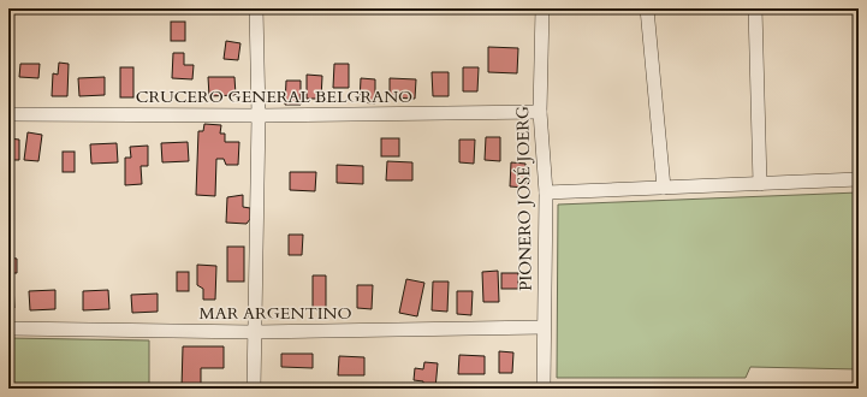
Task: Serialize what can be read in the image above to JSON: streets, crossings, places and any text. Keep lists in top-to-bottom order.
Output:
{
  "streets": {
    "street": ["CRUCERO GENERAL BELGRANO", "PIONERO JOSÉ JOERG", "MAR ARGENTINO"]
  },
  "crossings": [
    ["CRUCERO GENERAL BELGRANO", "PIONERO JOSÉ JOERG"],
    ["PIONERO JOSÉ JOERG", "MAR ARGENTINO"]
  ]
}
